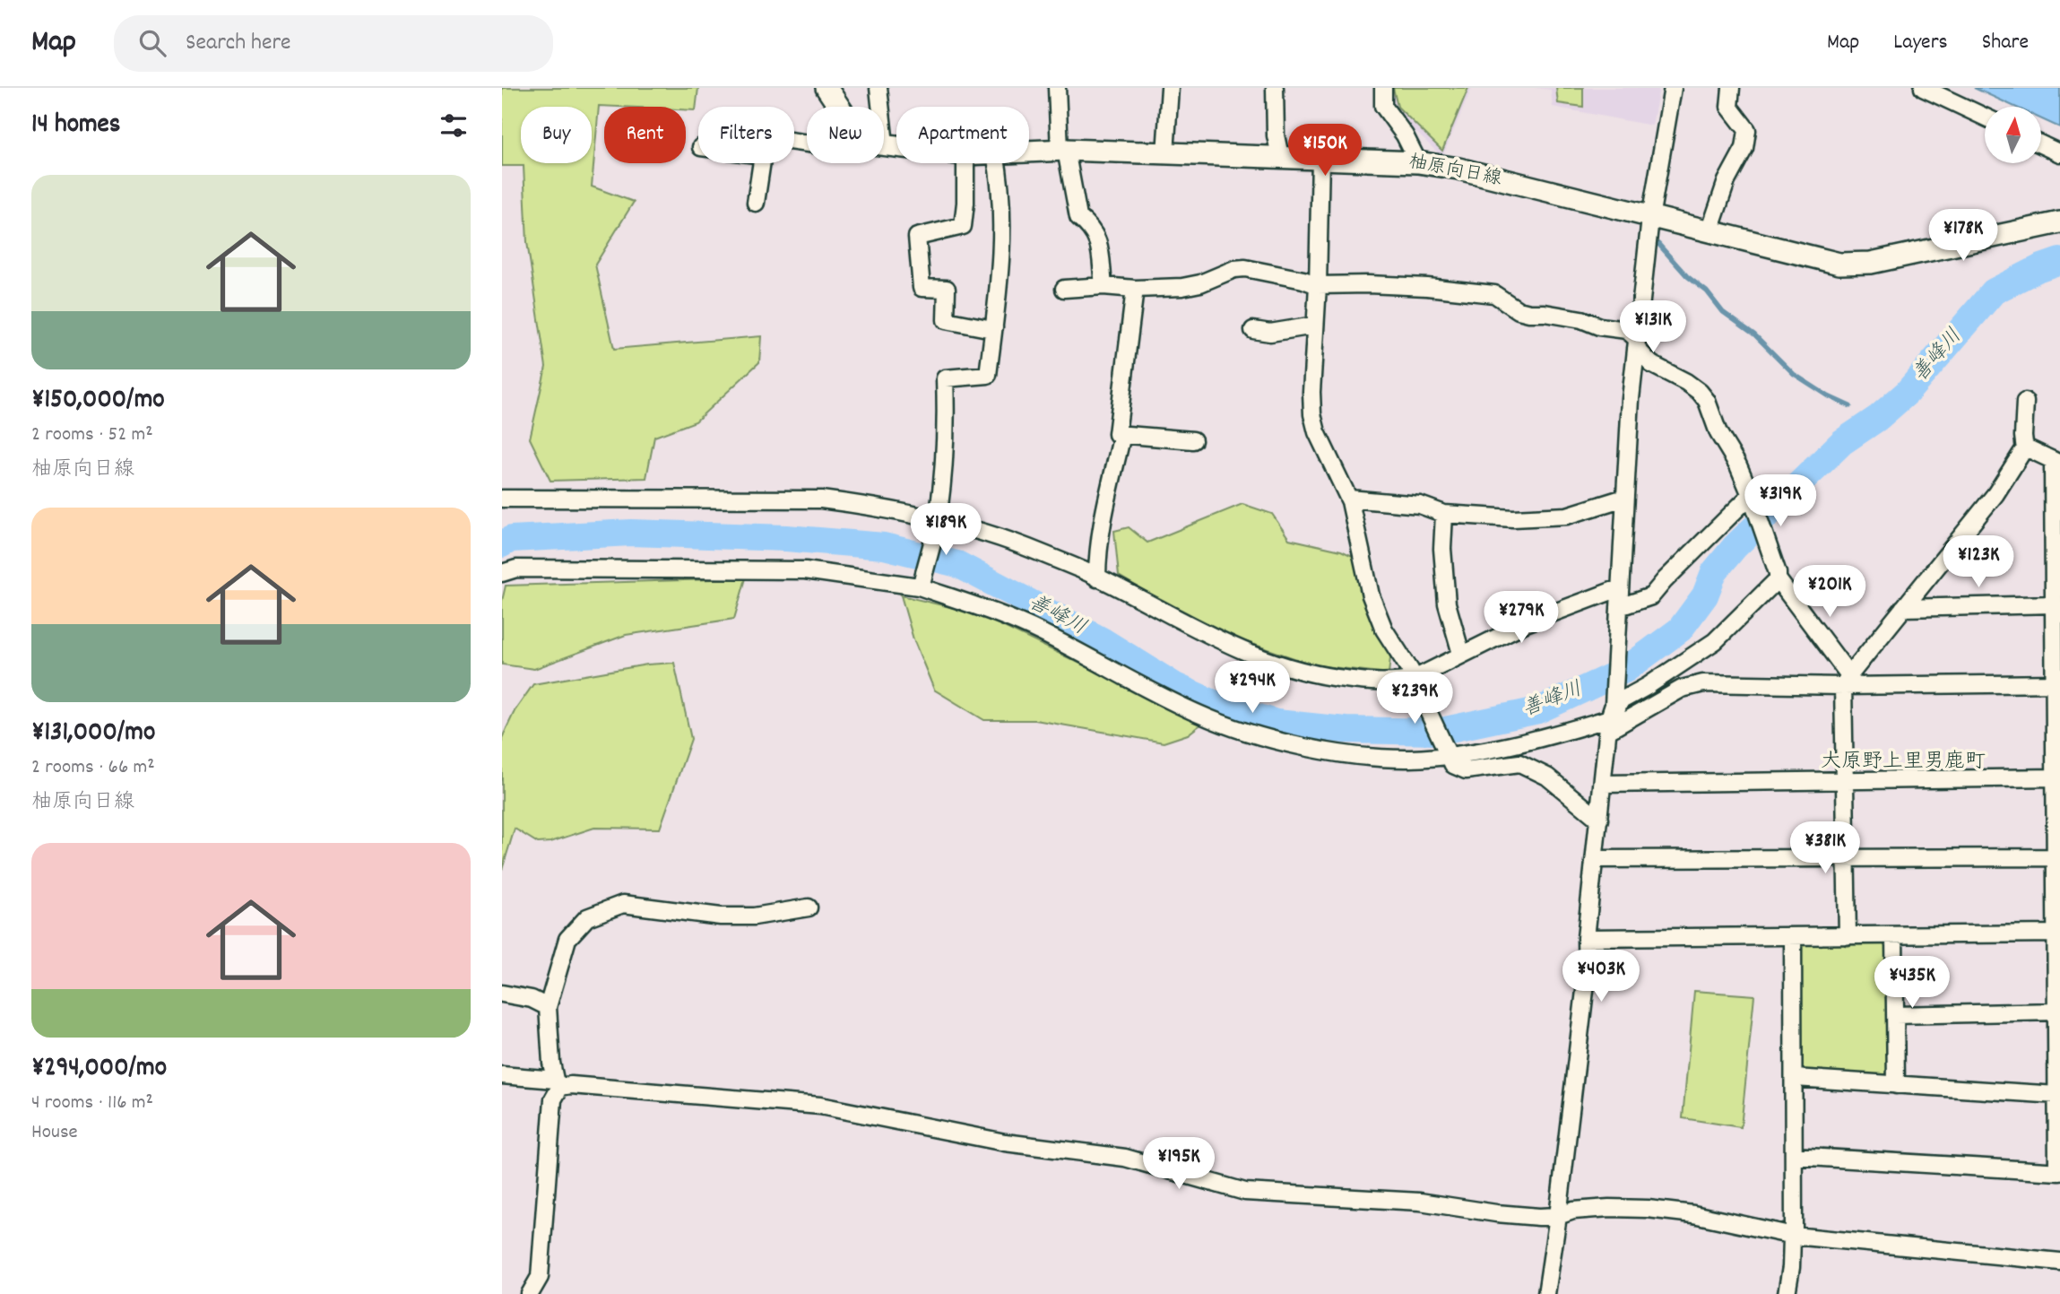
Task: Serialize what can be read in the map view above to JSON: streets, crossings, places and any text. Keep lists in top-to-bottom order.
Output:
{
  "streets": {
    "main road": ["柚原向日線"]
  },
  "districts": ["大原野上里男鹿町"],
  "water": ["善峰川"],
  "north": "top",
  "page": {
    "header": "Map",
    "search": "Search here",
    "nav": ["Map", "Layers", "Share"],
    "heading": "14 homes",
    "chip": [
      "Buy",
      "Rent",
      "Filters",
      "New",
      "Apartment"
    ],
    "price": [
      "¥150K",
      "¥178K",
      "¥131K",
      "¥319K",
      "¥189K",
      "¥123K",
      "¥201K",
      "¥279K",
      "¥294K",
      "¥239K",
      "¥381K",
      "¥403K",
      "¥435K",
      "¥195K"
    ],
    "list": [
      {
        "name": "¥150,000/mo",
        "note": "2 rooms · 52 m² · 柚原向日線"
      },
      {
        "name": "¥131,000/mo",
        "note": "2 rooms · 66 m² · 柚原向日線"
      },
      {
        "name": "¥294,000/mo",
        "note": "4 rooms · 116 m² · House"
      }
    ]
  }
}
